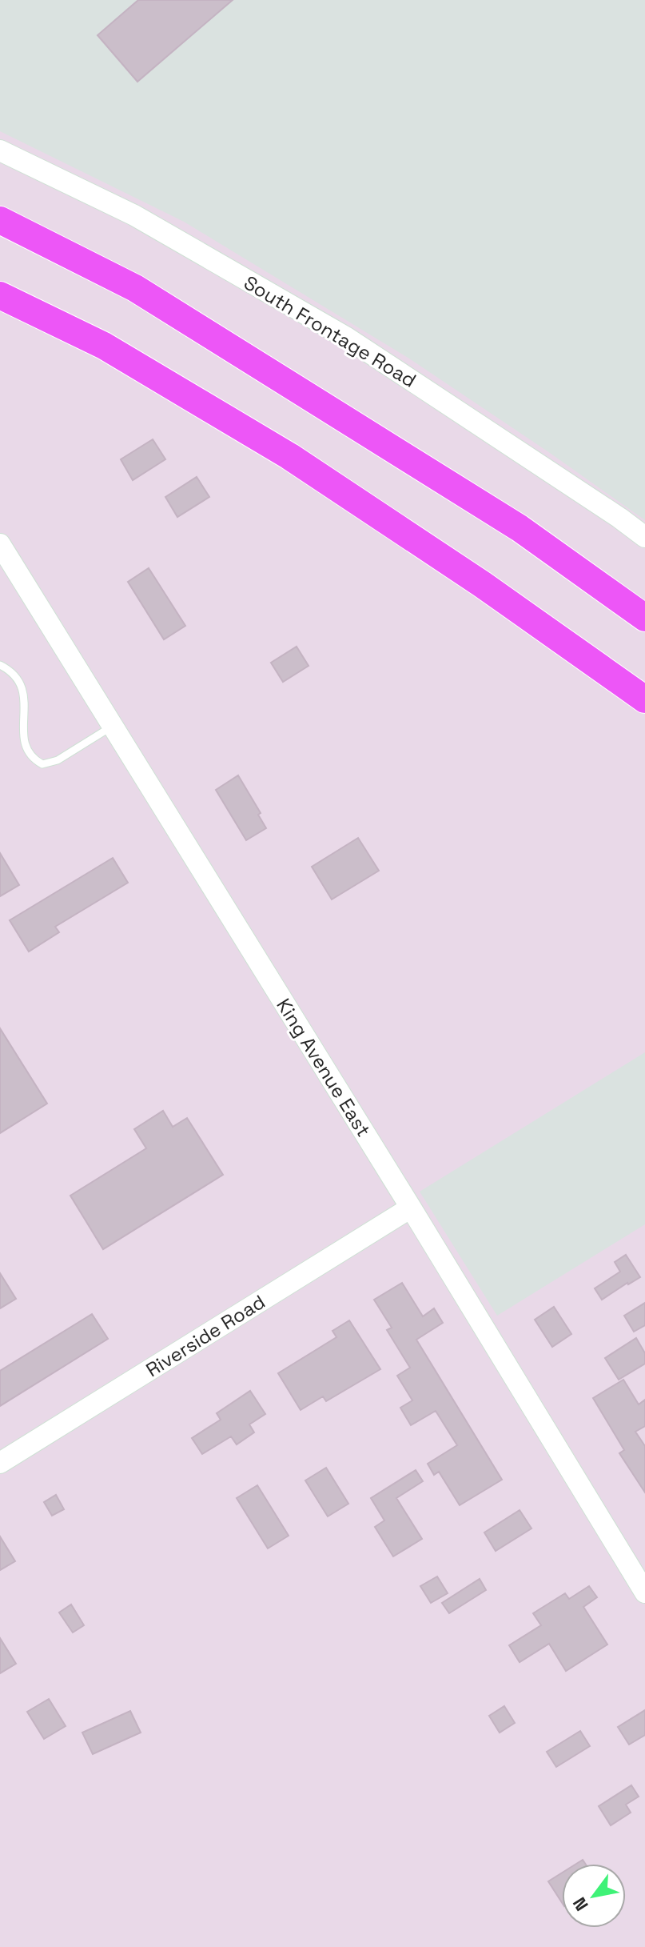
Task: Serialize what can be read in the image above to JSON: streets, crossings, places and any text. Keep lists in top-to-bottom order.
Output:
{
  "streets": {
    "main road": ["South Frontage Road", "King Avenue East", "Riverside Road"]
  },
  "crossings": [
    ["King Avenue East", "Riverside Road"]
  ],
  "north": "bottom left"
}
